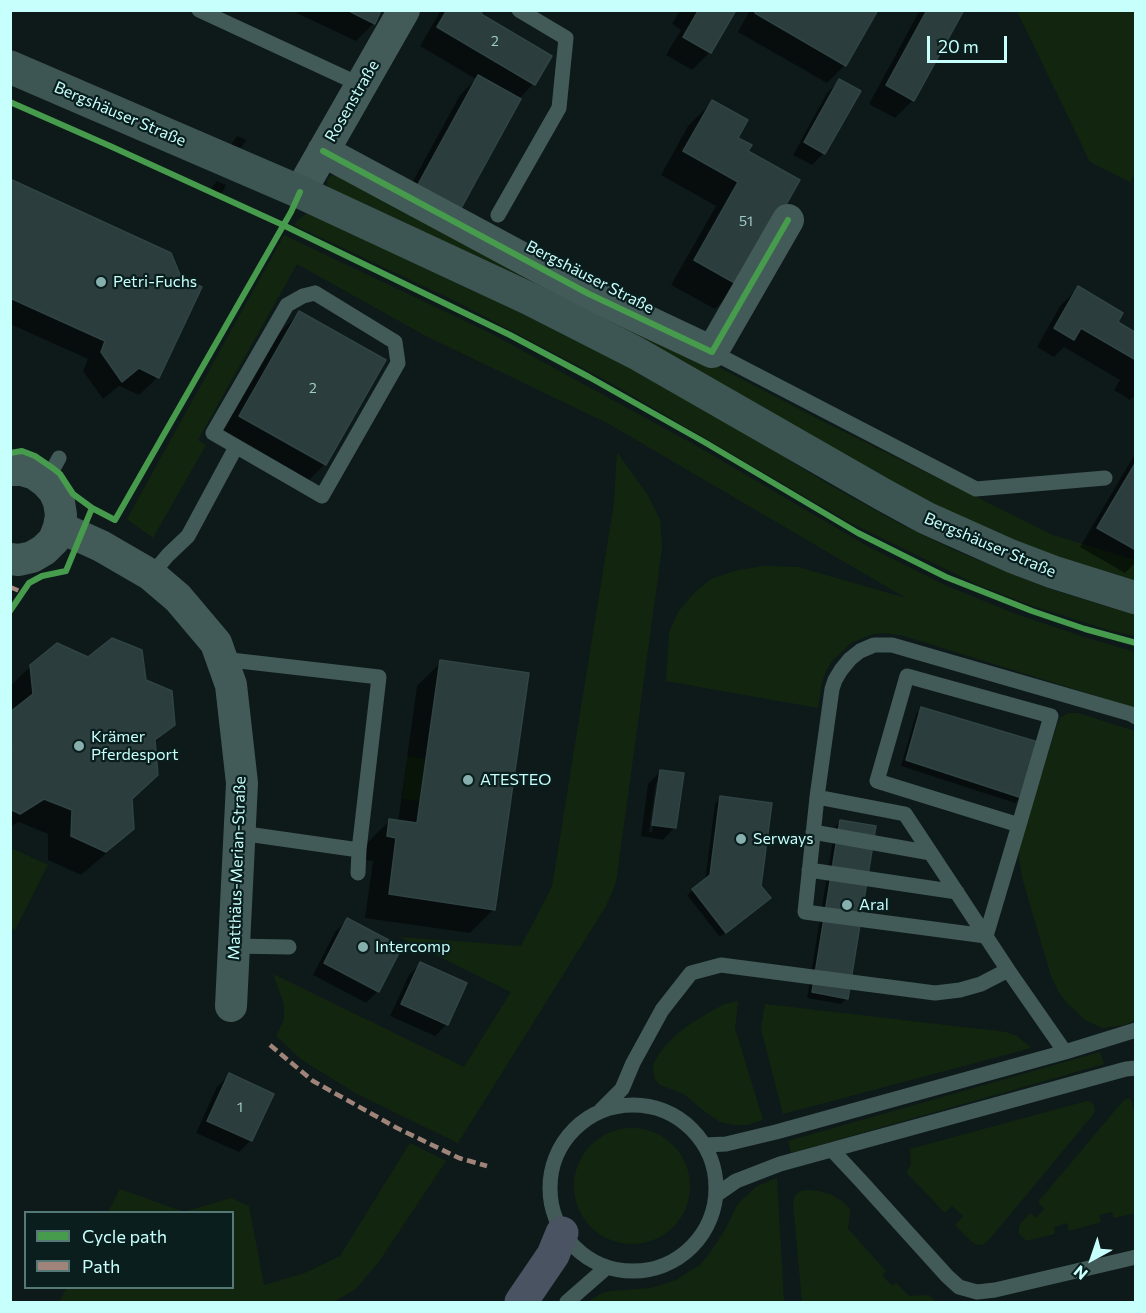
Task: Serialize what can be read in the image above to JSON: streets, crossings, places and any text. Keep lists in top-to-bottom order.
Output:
{
  "streets": {
    "main road": ["Bergshäuser Straße"],
    "street": ["Rosenstraße", "Matthäus-Merian-Straße"]
  },
  "crossings": [
    ["Rosenstraße", "Bergshäuser Straße"]
  ],
  "places": [
    "Petri-Fuchs",
    "Krämer Pferdesport",
    "ATESTEO",
    "Serways",
    "Aral",
    "Intercomp"
  ],
  "house_numbers": [
    "2",
    "51",
    "2",
    "1"
  ],
  "legend": ["Cycle path", "Path"],
  "scale_bar": "20 m",
  "north": "bottom left"
}
